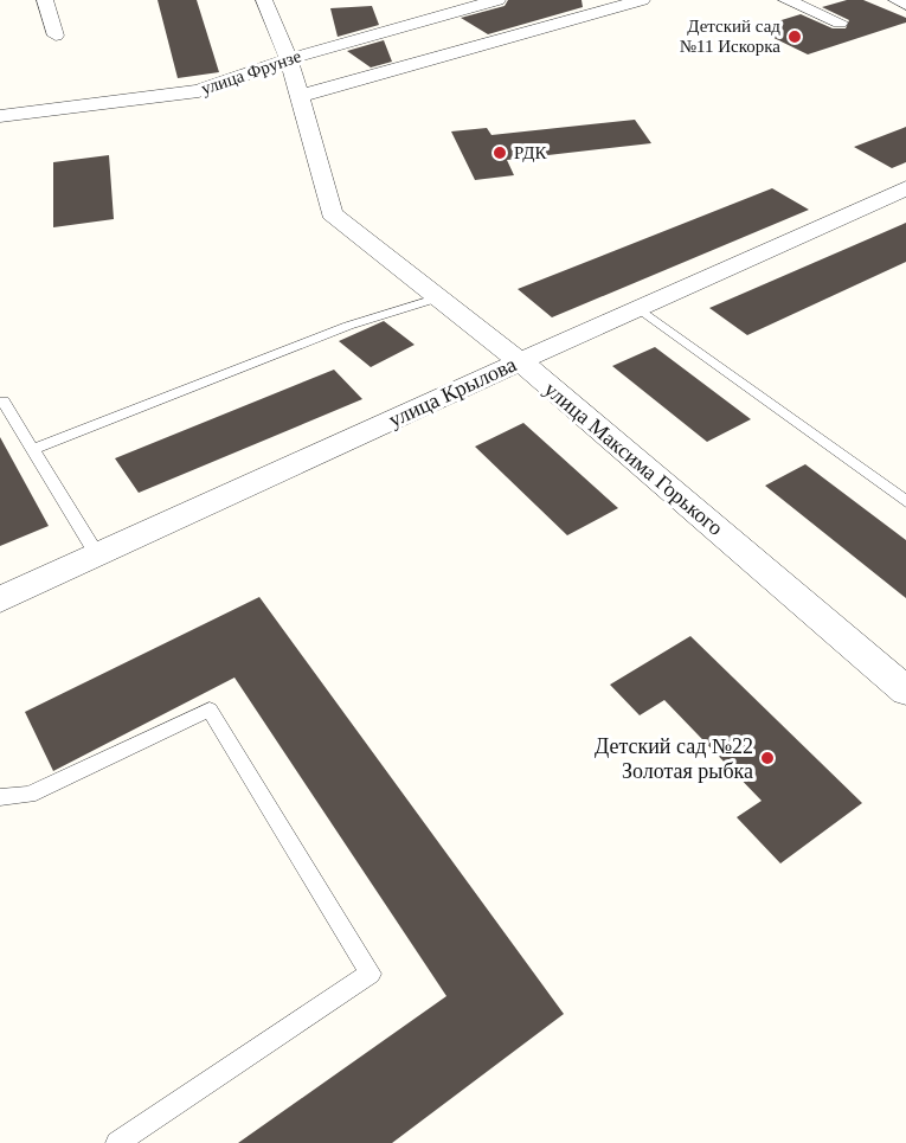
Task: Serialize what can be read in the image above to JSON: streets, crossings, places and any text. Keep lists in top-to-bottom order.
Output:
{
  "streets": {
    "street": ["улица Фрунзе", "улица Крылова", "улица Максима Горького"]
  },
  "crossings": [
    ["улица Фрунзе", "улица Максима Горького"],
    ["улица Крылова", "улица Максима Горького"]
  ],
  "places": ["Детский сад №11 Искорка", "РДК", "Детский сад №22 Золотая рыбка"]
}
